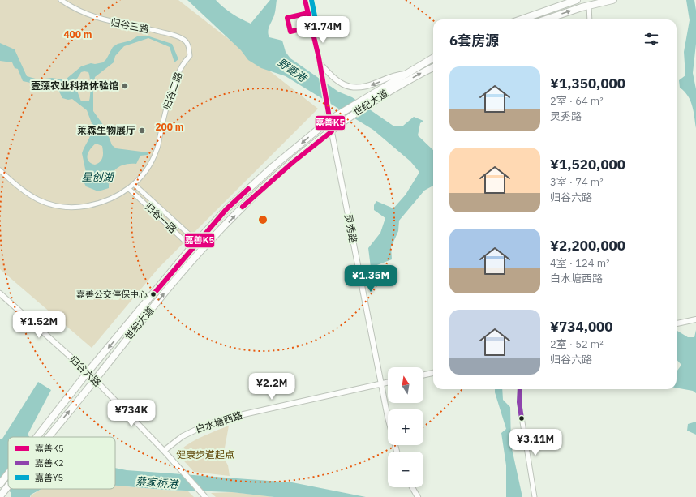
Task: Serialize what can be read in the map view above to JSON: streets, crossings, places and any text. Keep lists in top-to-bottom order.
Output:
{
  "streets": {
    "main road": ["世纪大道"],
    "street": [
      "归谷三路",
      "归谷二路",
      "归谷一路",
      "灵秀路",
      "归谷六路",
      "白水塘西路"
    ]
  },
  "crossings": [
    ["归谷三路", "归谷二路"],
    ["归谷二路", "归谷一路"],
    ["世纪大道", "归谷一路"],
    ["世纪大道", "灵秀路"],
    ["世纪大道", "归谷六路"],
    ["灵秀路", "白水塘西路"],
    ["归谷六路", "白水塘西路"]
  ],
  "water": ["野菱港", "星创湖", "蔡家桥港"],
  "parks": ["健康步道起点"],
  "places": ["壹藻农业科技体验馆", "莱森生物展厅", "嘉善公交停保中心"],
  "lines": ["transit line 嘉善K5", "transit line 嘉善Y5", "transit line 嘉善K2"],
  "legend": ["嘉善K5", "嘉善K2", "嘉善Y5"],
  "north": "top",
  "page": {
    "price": [
      "¥1.74M",
      "¥1.35M",
      "¥1.52M",
      "¥2.2M",
      "¥734K",
      "¥3.11M"
    ],
    "heading": "6套房源",
    "list": [
      {
        "name": "¥1,350,000",
        "note": "2室 · 64 m² · 灵秀路"
      },
      {
        "name": "¥1,520,000",
        "note": "3室 · 74 m² · 归谷六路"
      },
      {
        "name": "¥2,200,000",
        "note": "4室 · 124 m² · 白水塘西路"
      },
      {
        "name": "¥734,000",
        "note": "2室 · 52 m² · 归谷六路"
      }
    ],
    "map_buttons": ["+", "−"]
  },
  "rings": ["400 m", "200 m"]
}
